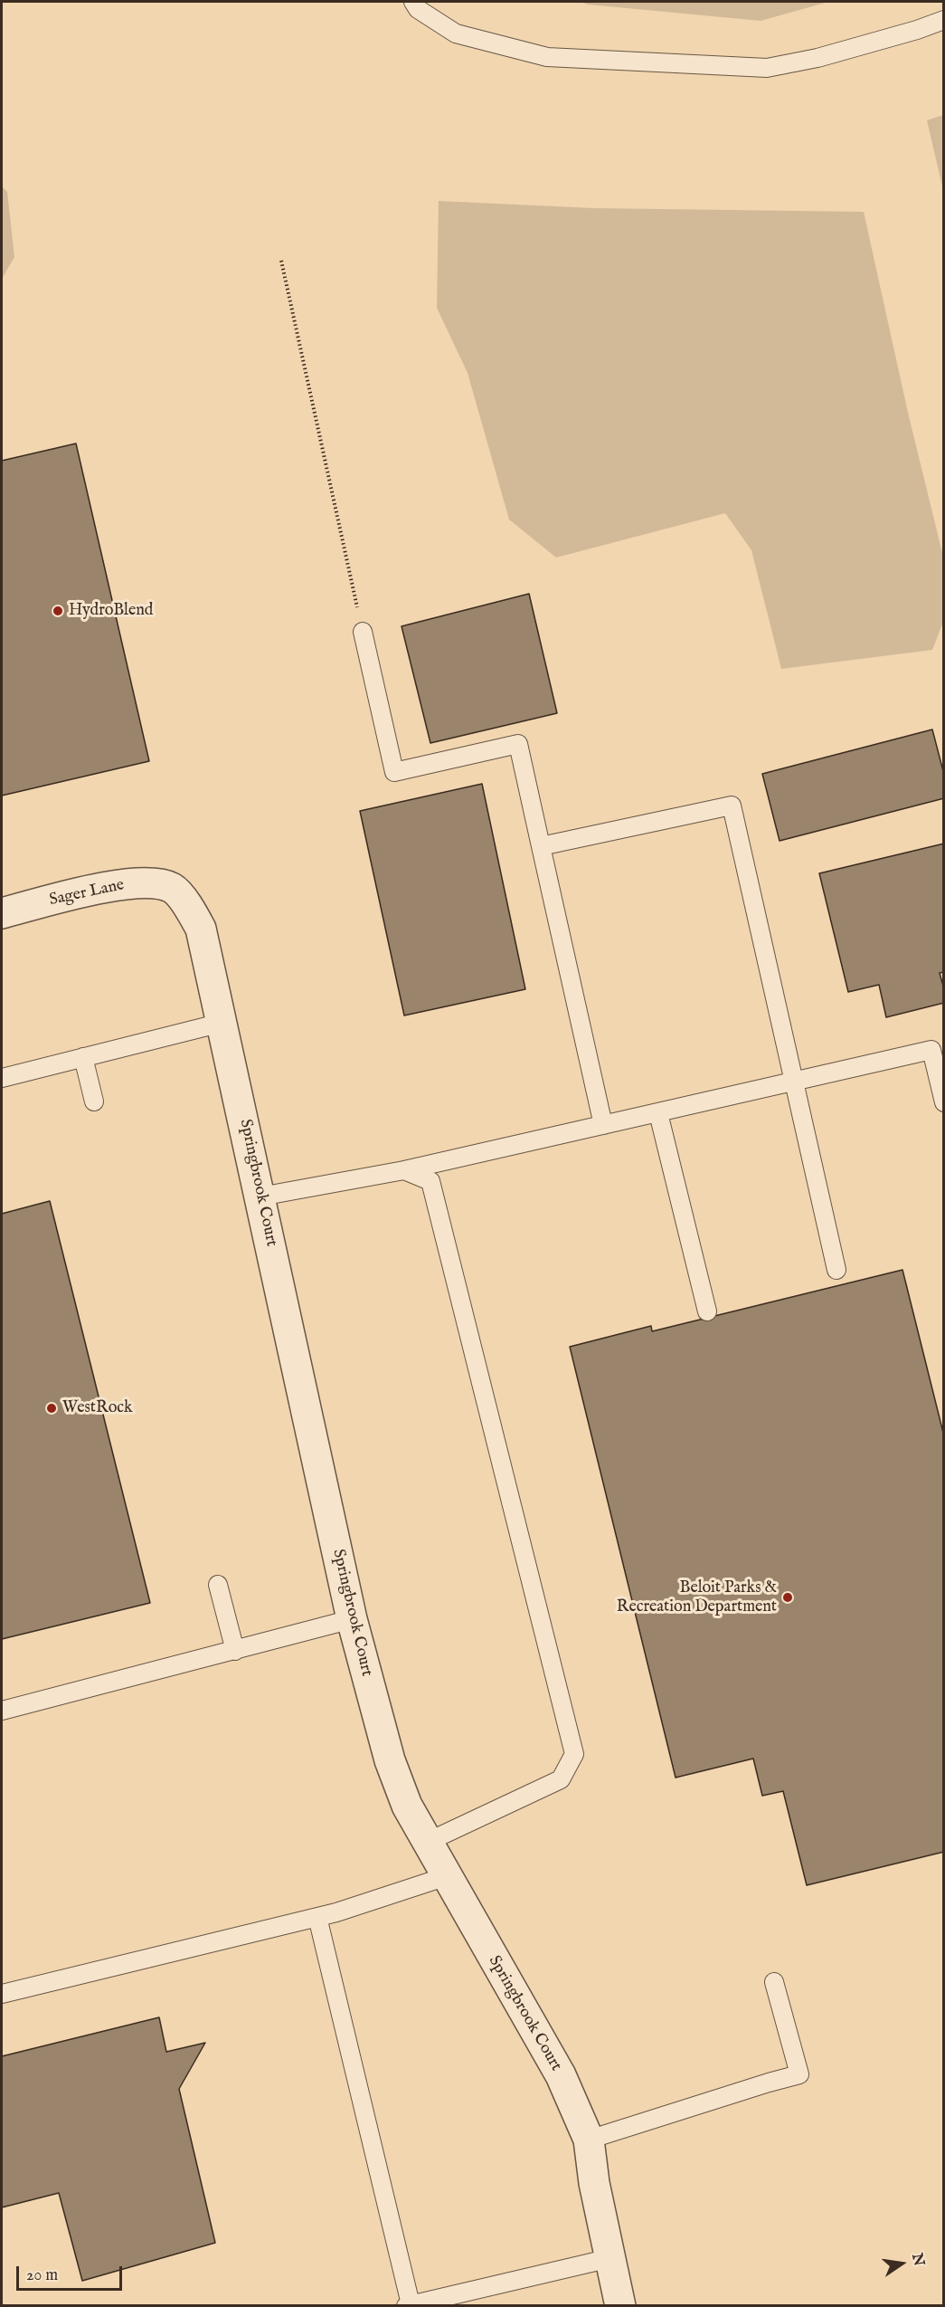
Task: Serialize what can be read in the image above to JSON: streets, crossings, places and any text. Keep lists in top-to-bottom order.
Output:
{
  "streets": {
    "street": ["Sager Lane", "Springbrook Court"]
  },
  "crossings": [
    ["Sager Lane", "Springbrook Court"]
  ],
  "places": ["HydroBlend", "WestRock", "Beloit Parks & Recreation Department"],
  "scale_bar": "20 m",
  "north": "right"
}
